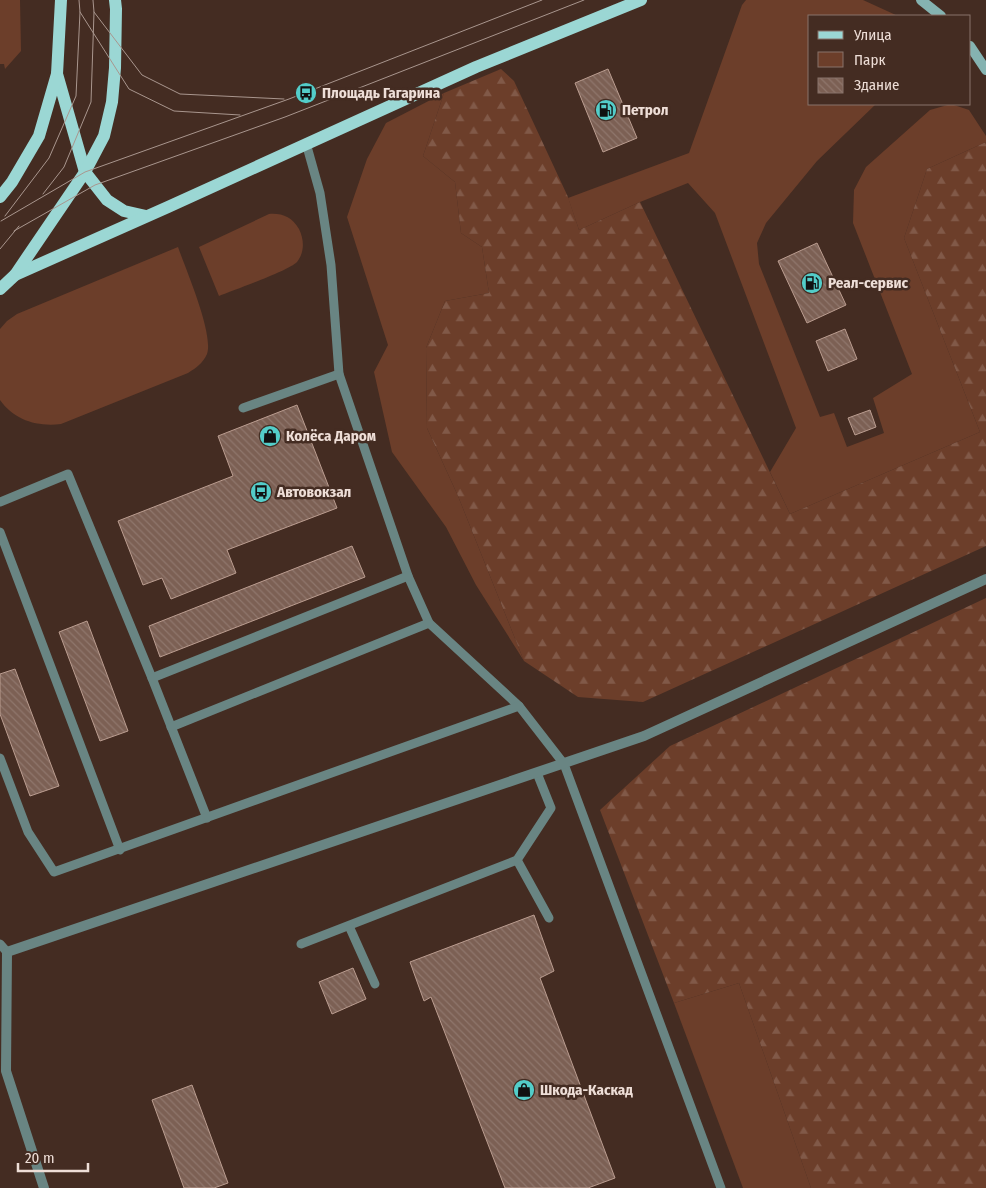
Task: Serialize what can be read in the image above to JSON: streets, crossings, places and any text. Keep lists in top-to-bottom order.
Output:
{
  "places": {
    "bus stop": ["Площадь Гагарина", "Автовокзал"],
    "fuel station": ["Петрол", "Реал-сервис"],
    "shop": ["Колёса Даром", "Шкода-Каскад"]
  },
  "legend": ["Улица", "Парк", "Здание"],
  "scale_bar": "20 m"
}
